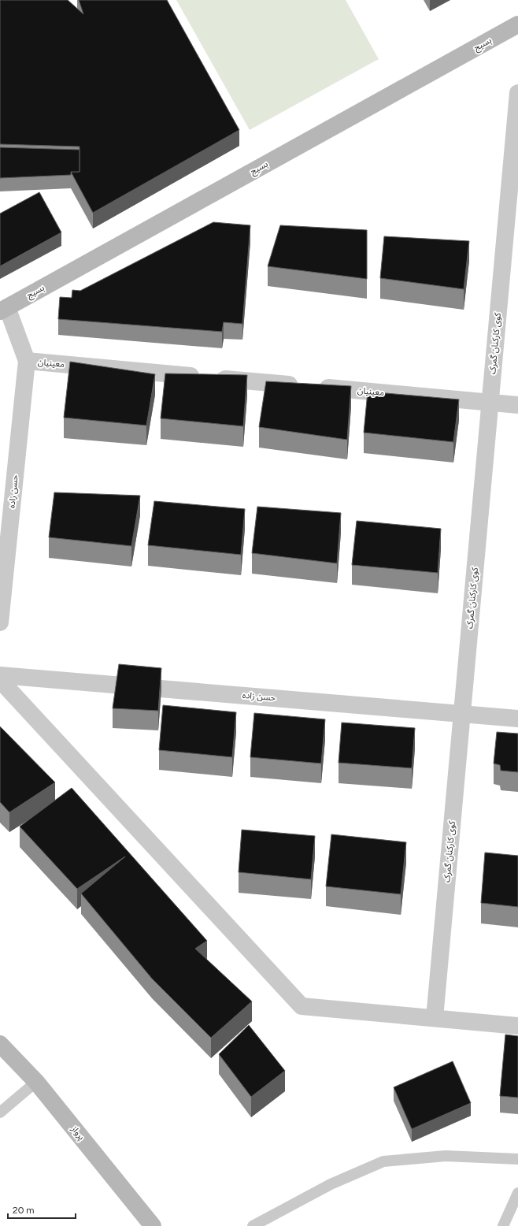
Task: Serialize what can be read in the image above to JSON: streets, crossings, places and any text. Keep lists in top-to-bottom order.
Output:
{
  "streets": {
    "main road": ["بسیج", "پرواز"],
    "street": ["کوی کارکنان گمرک", "معینیان", "حسن زاده"]
  },
  "crossings": [
    ["کوی کارکنان گمرک", "معینیان"],
    ["کوی کارکنان گمرک", "حسن زاده"],
    ["معینیان", "حسن زاده"]
  ],
  "scale_bar": "20 m"
}
